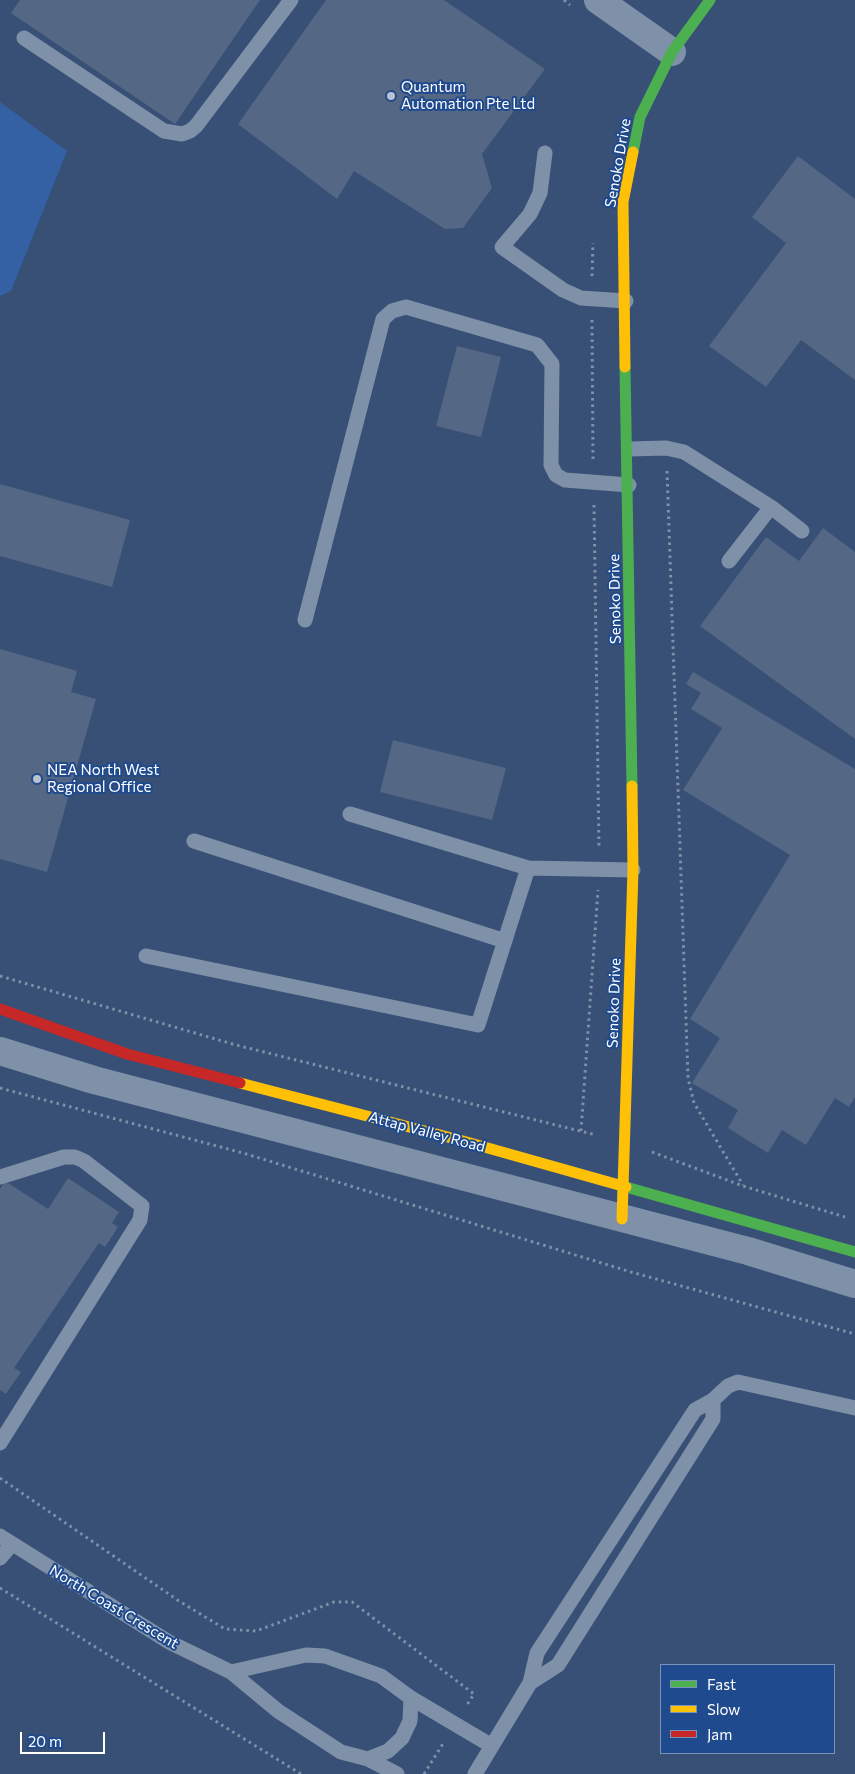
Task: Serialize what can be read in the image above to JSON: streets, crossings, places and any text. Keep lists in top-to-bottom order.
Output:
{
  "streets": {
    "street": ["Senoko Drive", "Attap Valley Road"],
    "lane": ["North Coast Crescent"]
  },
  "crossings": [
    ["Senoko Drive", "Attap Valley Road"]
  ],
  "places": ["Quantum Automation Pte Ltd", "NEA North West Regional Office"],
  "legend": ["Fast", "Slow", "Jam"],
  "scale_bar": "20 m"
}
